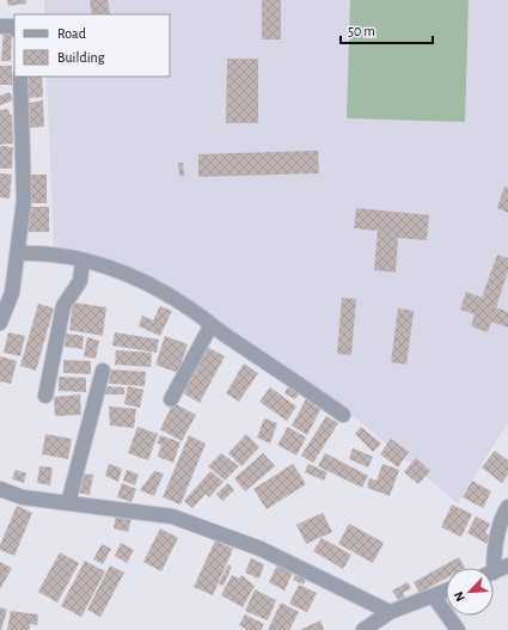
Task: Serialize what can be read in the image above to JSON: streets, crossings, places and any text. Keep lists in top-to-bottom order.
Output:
{
  "legend": ["Road", "Building"],
  "scale_bar": "50 m",
  "north": "bottom left"
}
